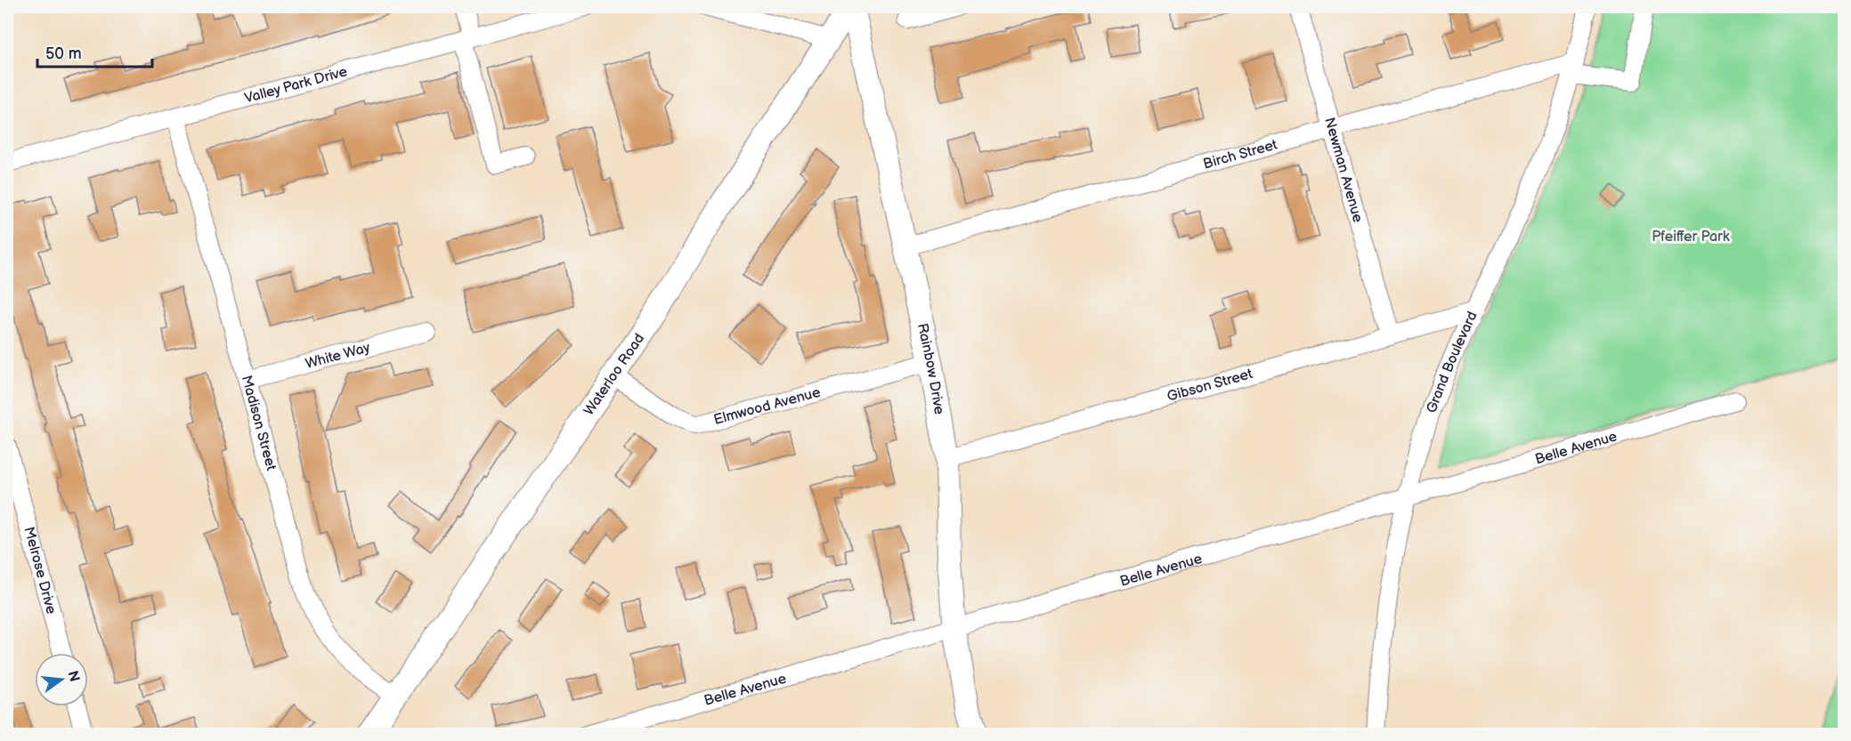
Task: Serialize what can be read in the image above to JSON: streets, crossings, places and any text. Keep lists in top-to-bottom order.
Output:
{
  "streets": {
    "main road": ["Rainbow Drive", "Waterloo Road"],
    "street": [
      "Valley Park Drive",
      "Birch Street",
      "Newman Avenue",
      "White Way",
      "Grand Boulevard",
      "Gibson Street",
      "Elmwood Avenue",
      "Madison Street",
      "Belle Avenue",
      "Melrose Drive"
    ]
  },
  "crossings": [
    ["Valley Park Drive", "Madison Street"],
    ["Birch Street", "Newman Avenue"],
    ["Birch Street", "Grand Boulevard"],
    ["Birch Street", "Rainbow Drive"],
    ["Newman Avenue", "Gibson Street"],
    ["White Way", "Madison Street"],
    ["Grand Boulevard", "Gibson Street"],
    ["Grand Boulevard", "Belle Avenue"],
    ["Rainbow Drive", "Waterloo Road"],
    ["Rainbow Drive", "Gibson Street"],
    ["Rainbow Drive", "Elmwood Avenue"],
    ["Rainbow Drive", "Belle Avenue"],
    ["Waterloo Road", "Elmwood Avenue"],
    ["Waterloo Road", "Madison Street"]
  ],
  "parks": ["Pfeiffer Park"],
  "scale_bar": "50 m",
  "north": "right"
}
